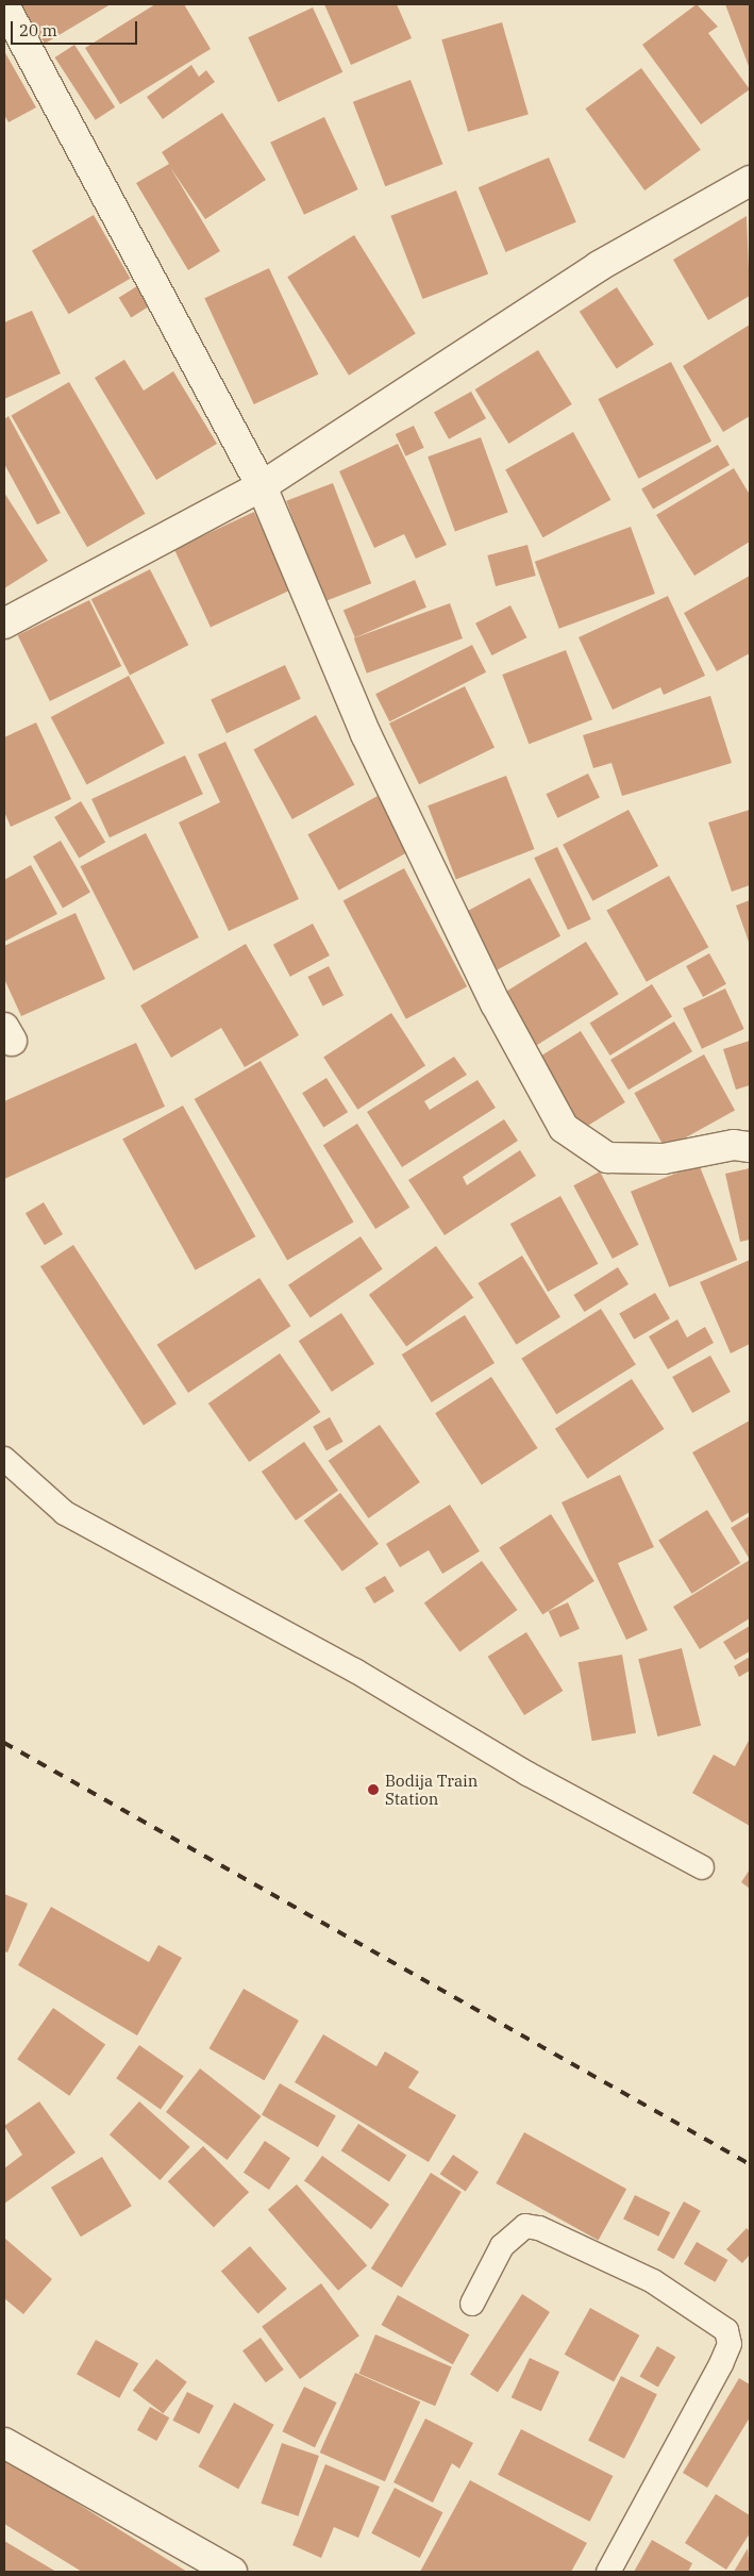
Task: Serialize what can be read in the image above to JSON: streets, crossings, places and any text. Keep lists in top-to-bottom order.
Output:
{
  "places": ["Bodija Train Station"],
  "scale_bar": "20 m"
}
